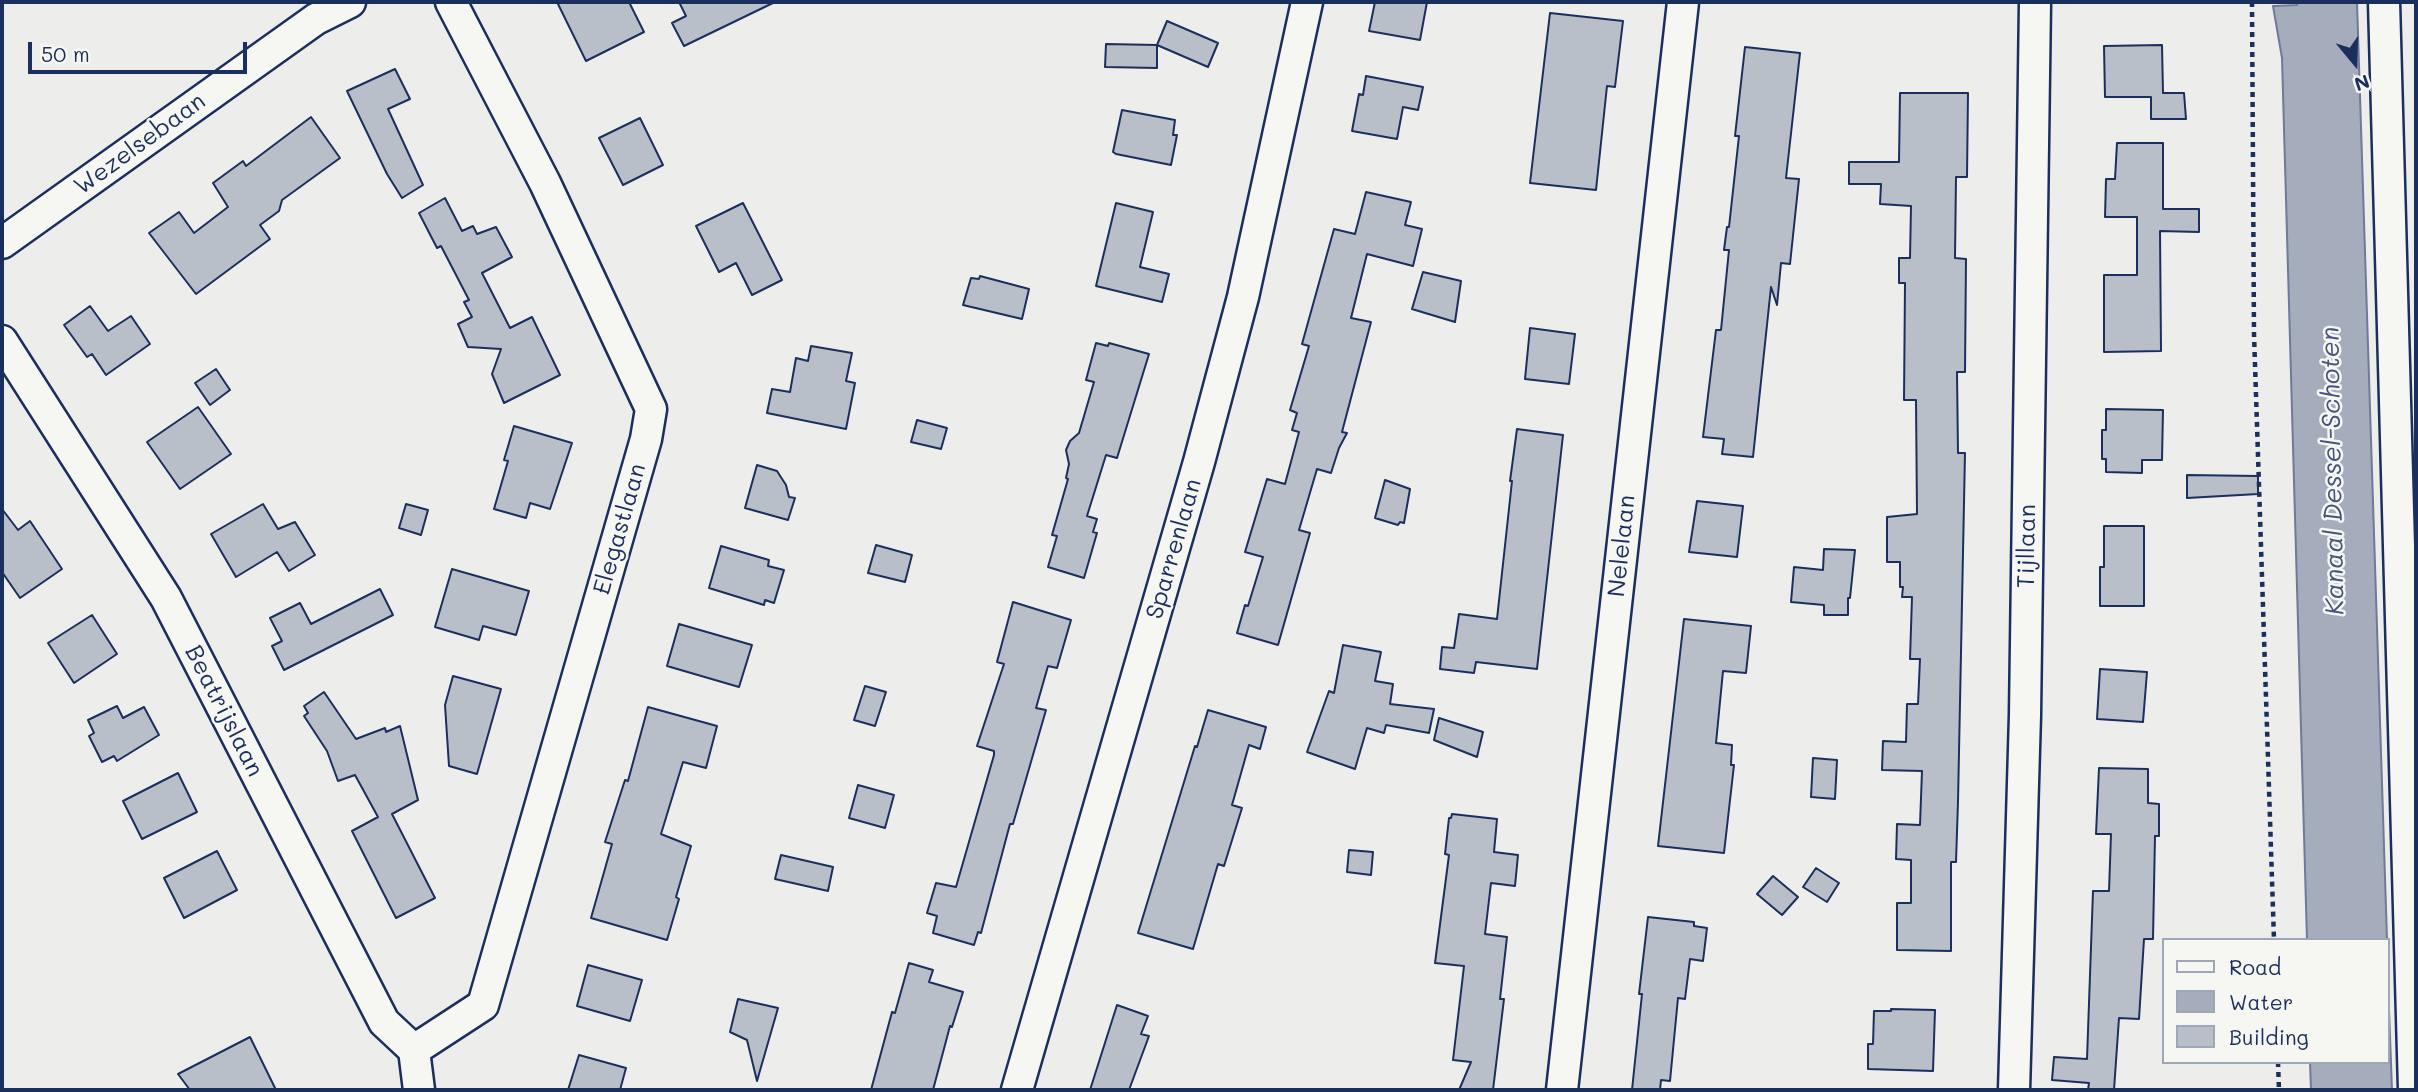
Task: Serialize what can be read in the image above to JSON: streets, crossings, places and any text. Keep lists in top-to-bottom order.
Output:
{
  "streets": {
    "street": [
      "Wezelsebaan",
      "Elegastlaan",
      "Nelelaan",
      "Tijllaan",
      "Sparrenlaan",
      "Beatrijslaan"
    ]
  },
  "crossings": [
    ["Elegastlaan", "Beatrijslaan"]
  ],
  "water": ["Kanaal Dessel-Schoten"],
  "legend": ["Road", "Water", "Building"],
  "scale_bar": "50 m",
  "north": "bottom"
}
